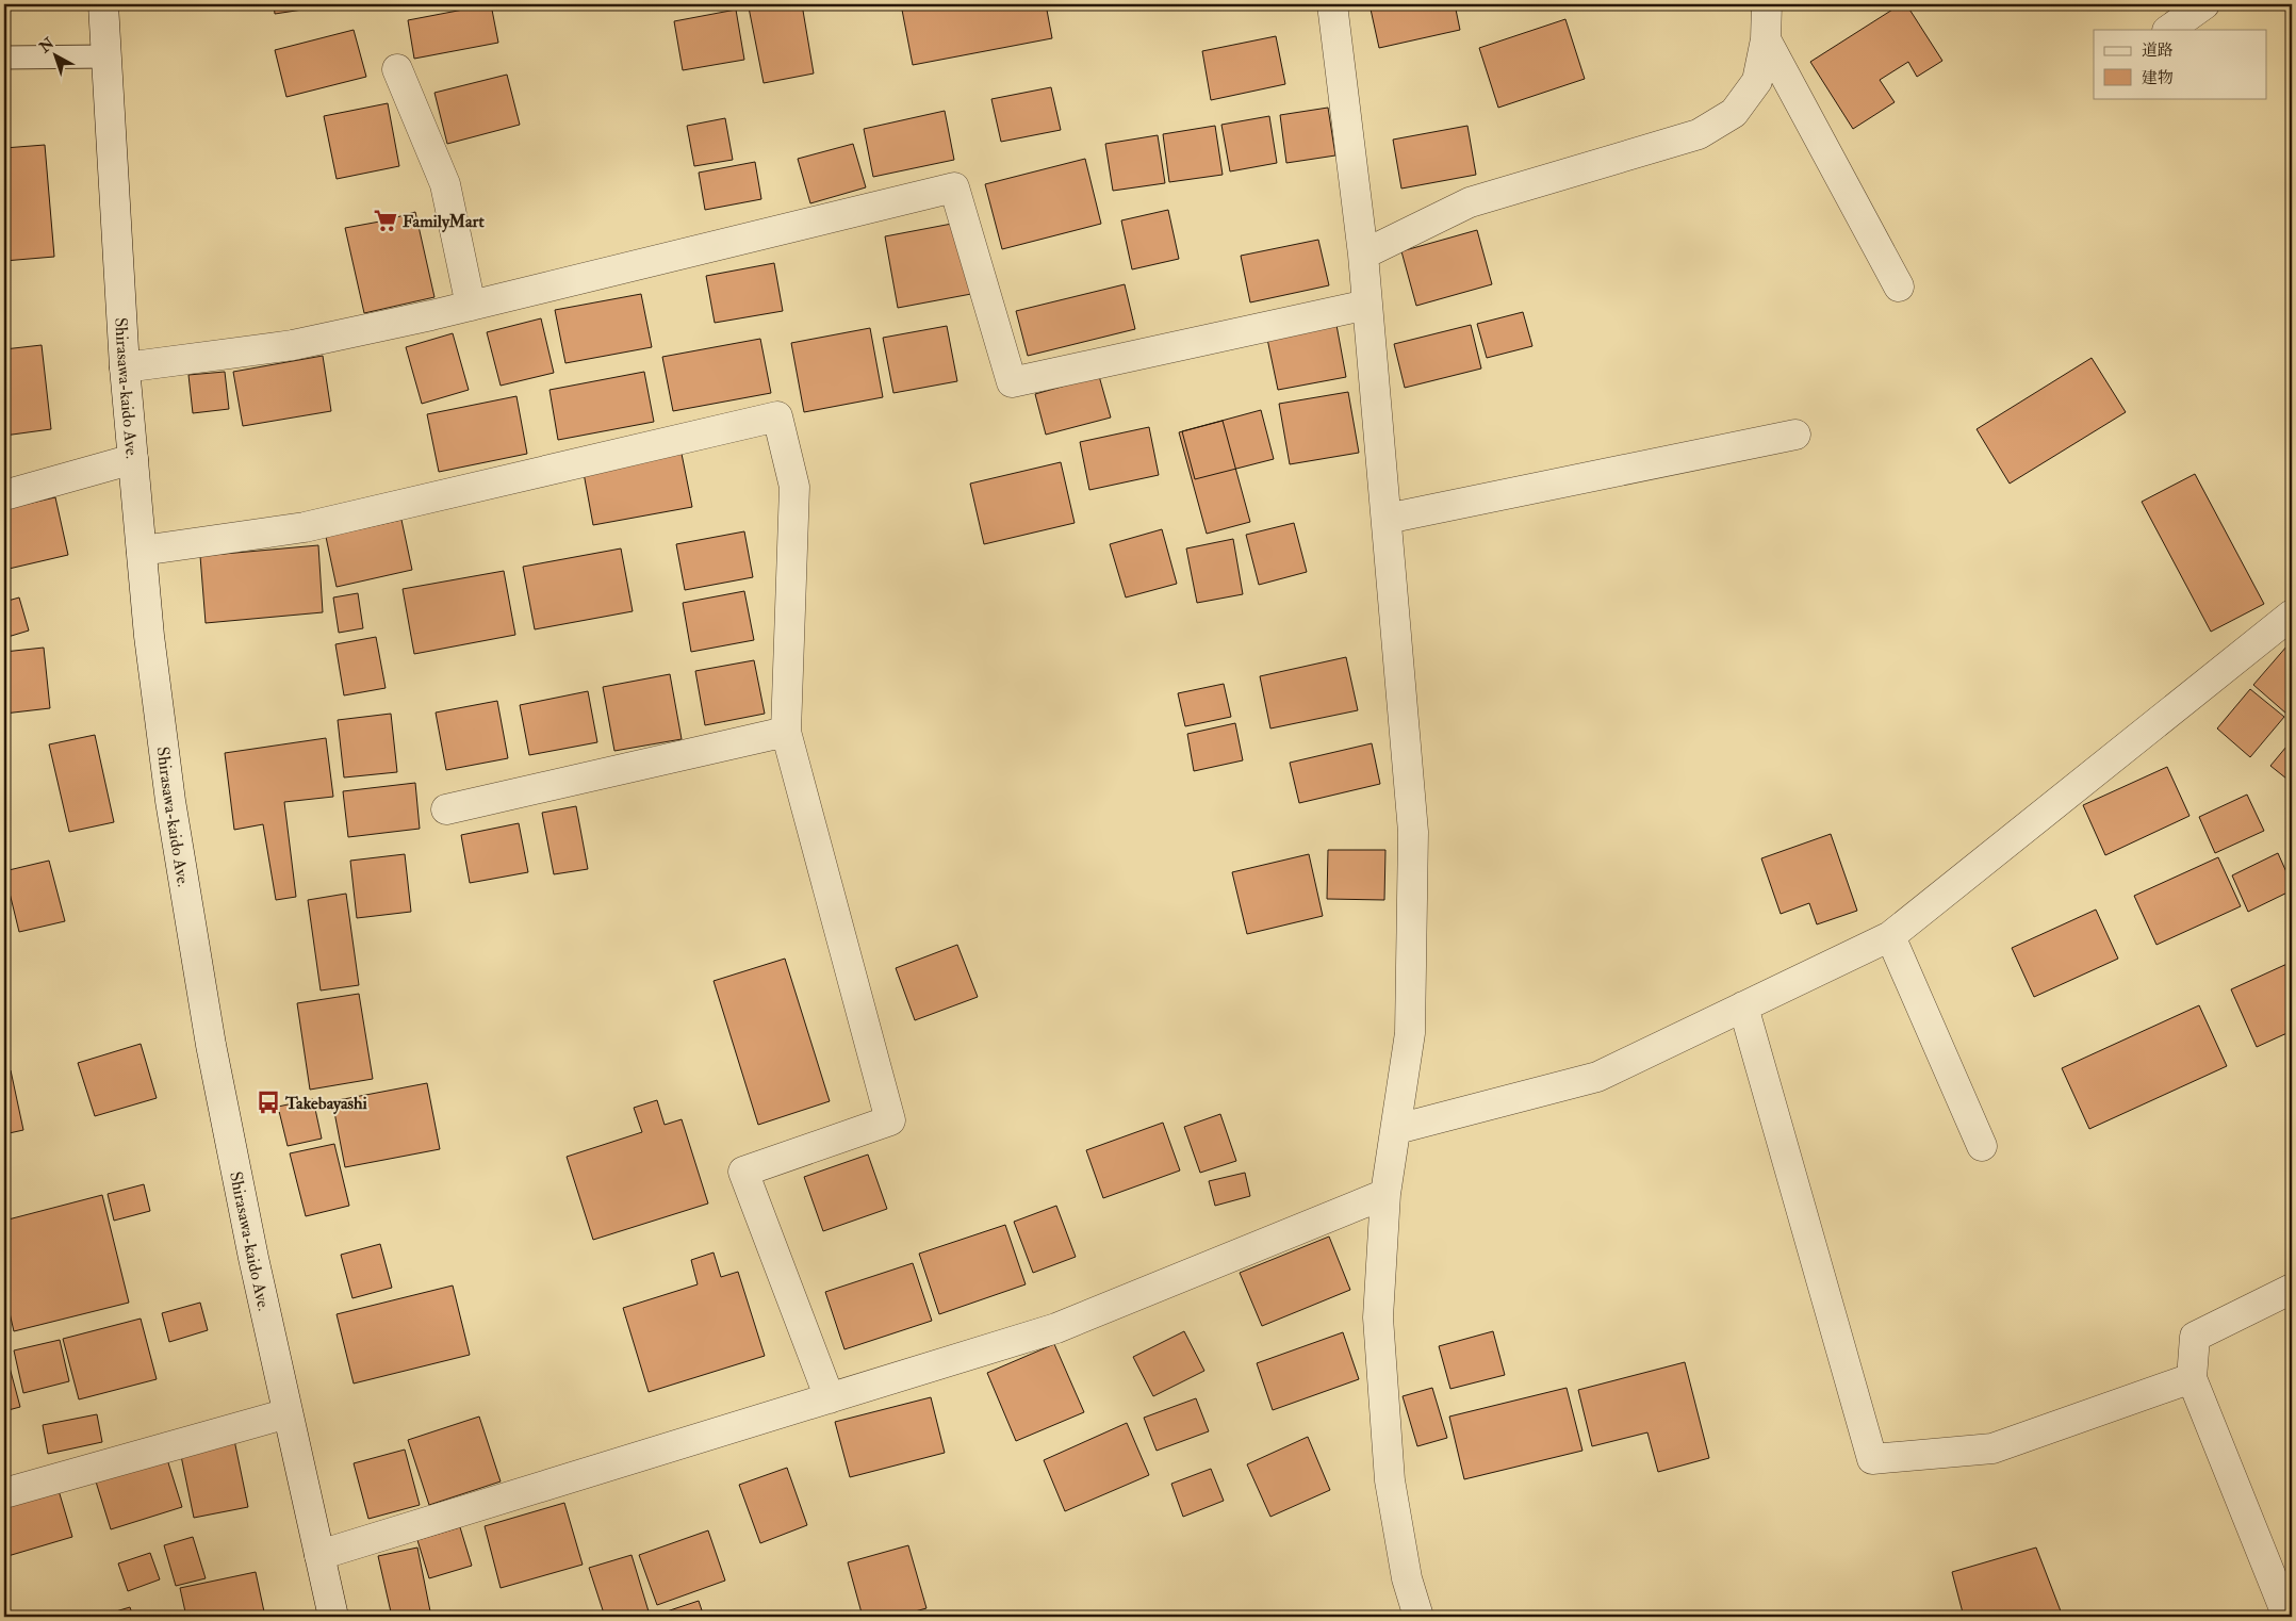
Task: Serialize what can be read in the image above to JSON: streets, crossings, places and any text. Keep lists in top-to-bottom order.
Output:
{
  "streets": {
    "street": ["Shirasawa-kaido Ave."]
  },
  "places": {
    "supermarket": ["FamilyMart"],
    "bus stop": ["Takebayashi"]
  },
  "legend": ["道路", "建物"],
  "north": "top left"
}
